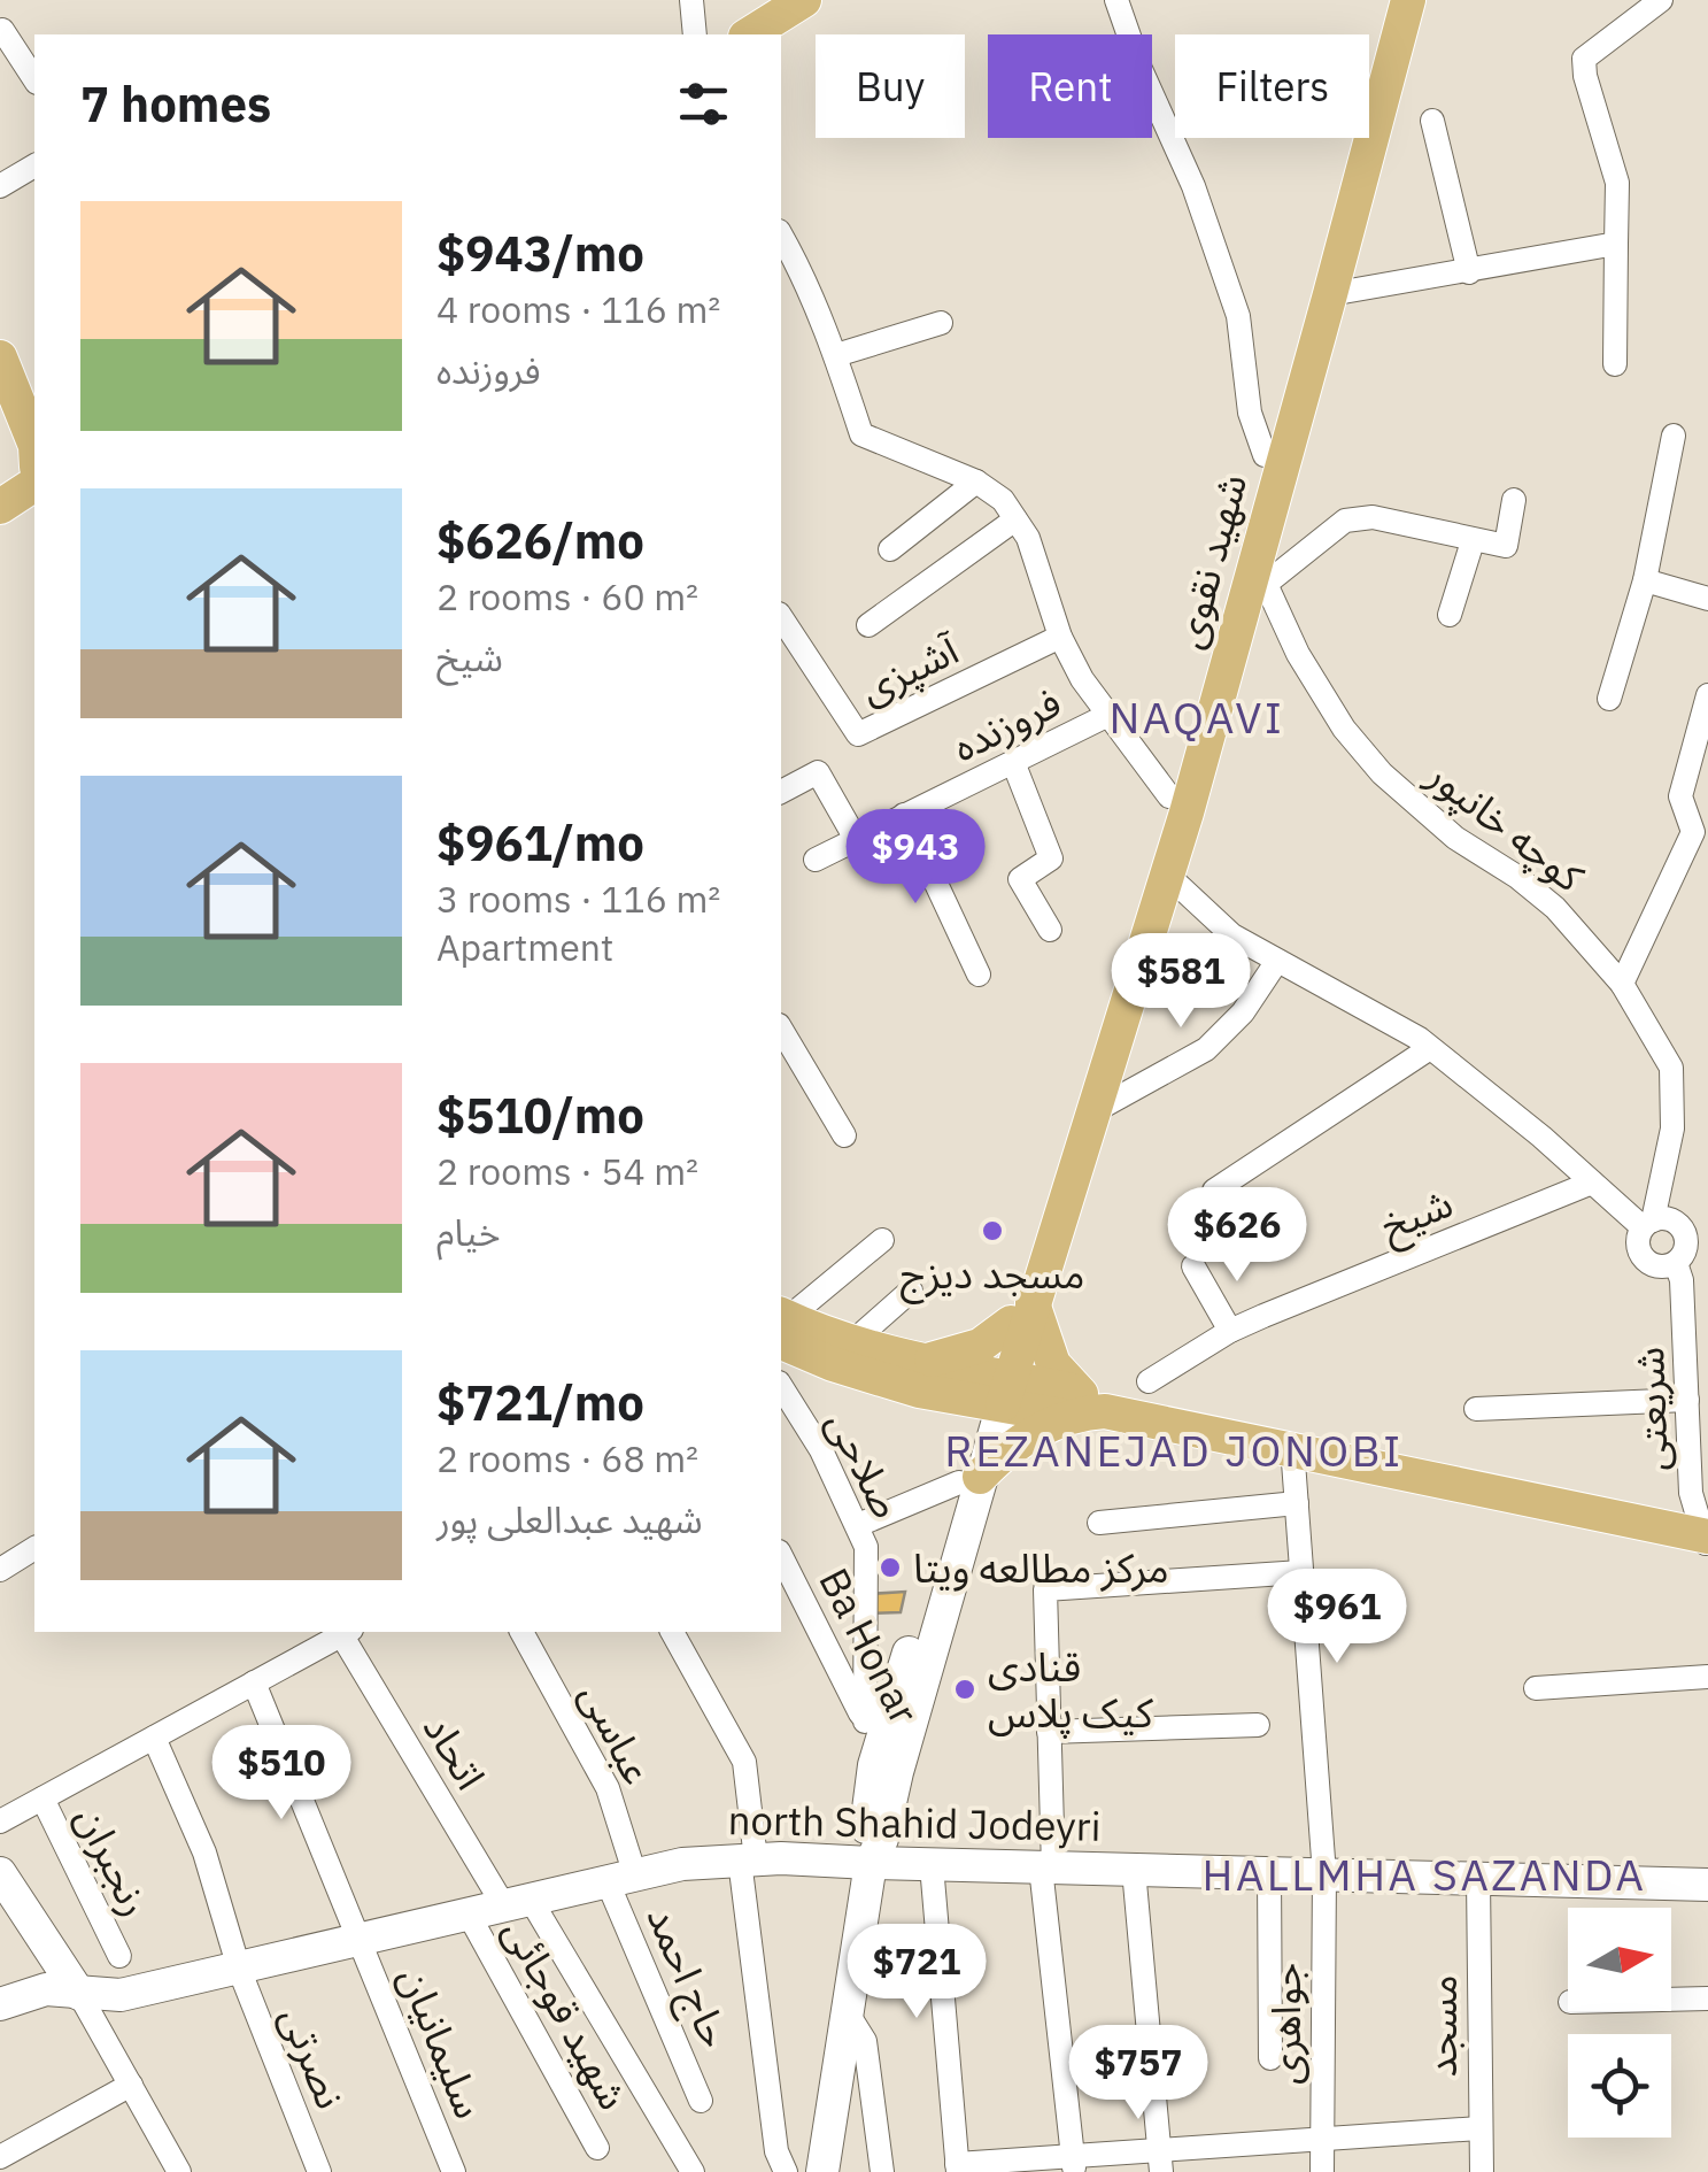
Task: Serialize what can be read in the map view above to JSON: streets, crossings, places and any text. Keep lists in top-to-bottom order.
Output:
{
  "streets": {
    "main road": ["شهید نقوی", "north Shahid Jodeyri"],
    "street": [
      "آشپزی",
      "فروزنده",
      "کوچه خانپور",
      "شیخ",
      "شریعتی",
      "صلاحی",
      "Ba Honar",
      "عباسی",
      "اتحاد",
      "رنجبران",
      "حاج احمد",
      "شهید قوجائی",
      "جواهری",
      "مسجد",
      "سلیمانیان",
      "نصرتی"
    ]
  },
  "crossings": [
    ["شهید نقوی", "کوچه خانپور"],
    ["کوچه خانپور", "شریعتی"],
    ["صلاحی", "Ba Honar"],
    ["عباسی", "north Shahid Jodeyri"],
    ["عباسی", "حاج احمد"],
    ["اتحاد", "north Shahid Jodeyri"],
    ["north Shahid Jodeyri", "حاج احمد"],
    ["north Shahid Jodeyri", "شهید قوجائی"],
    ["north Shahid Jodeyri", "جواهری"],
    ["north Shahid Jodeyri", "مسجد"],
    ["north Shahid Jodeyri", "سلیمانیان"],
    ["north Shahid Jodeyri", "نصرتی"]
  ],
  "districts": ["NAQAVI", "REZANEJAD JONOBI", "HALLMHA SAZANDA"],
  "places": ["مسجد دیزج", "مرکز مطالعه ویتا", "قنادی کیک پلاس"],
  "north": "right",
  "page": {
    "chip": ["Buy", "Rent", "Filters"],
    "heading": "7 homes",
    "list": [
      {
        "name": "$943/mo",
        "note": "4 rooms · 116 m² · فروزنده"
      },
      {
        "name": "$626/mo",
        "note": "2 rooms · 60 m² · شیخ"
      },
      {
        "name": "$961/mo",
        "note": "3 rooms · 116 m² · Apartment"
      },
      {
        "name": "$510/mo",
        "note": "2 rooms · 54 m² · خیام"
      },
      {
        "name": "$721/mo",
        "note": "2 rooms · 68 m² · شهید عبدالعلی پور"
      }
    ],
    "price": [
      "$943",
      "$581",
      "$626",
      "$961",
      "$510",
      "$721",
      "$757"
    ]
  }
}
